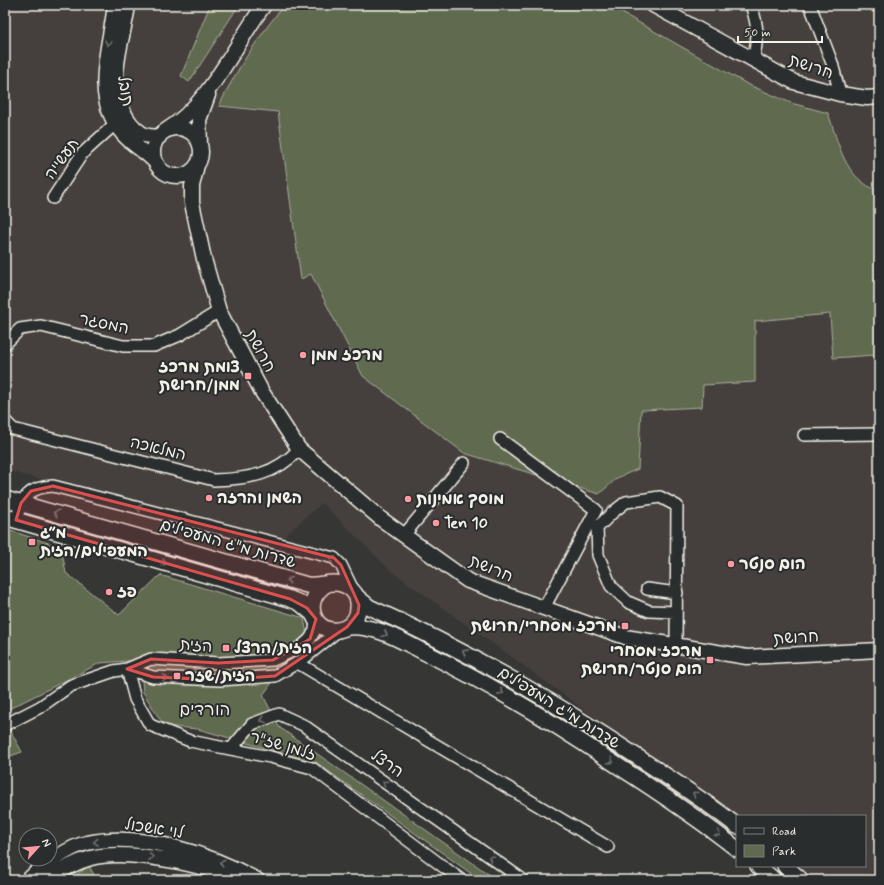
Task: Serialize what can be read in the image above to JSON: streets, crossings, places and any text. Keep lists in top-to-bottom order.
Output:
{
  "streets": {
    "main road": ["שדרות מ\"ג המעפילים"],
    "street": [
      "חרושת",
      "תובל",
      "תעשייה",
      "המסגר",
      "המלאכה",
      "הזית",
      "זלמן שז\"ר",
      "הרצל",
      "לוי אשכול"
    ]
  },
  "crossings": [
    ["חרושת", "תובל"],
    ["חרושת", "המסגר"],
    ["חרושת", "המלאכה"],
    ["תובל", "תעשייה"],
    ["שדרות מ\"ג המעפילים", "הזית"],
    ["הזית", "זלמן שז\"ר"],
    ["זלמן שז\"ר", "הרצל"]
  ],
  "one_way": ["תובל"],
  "districts": ["הורדים"],
  "places": {
    "other": [
      "מרכז ממן",
      "השמן והרזה",
      "מוסך אמינות",
      "Ten 10",
      "הום סנטר",
      "פז"
    ],
    "transit": [
      "צומת מרכז ממן/חרושת",
      "מ״ג המעפילים/הזית",
      "מרכז מסחרי/חרושת",
      "הזית/הרצל",
      "מרכז מסחרי הום סנטר/חרושת",
      "הזית/שזר"
    ]
  },
  "legend": ["Road", "Park"],
  "scale_bar": "50 m",
  "north": "top right"
}
